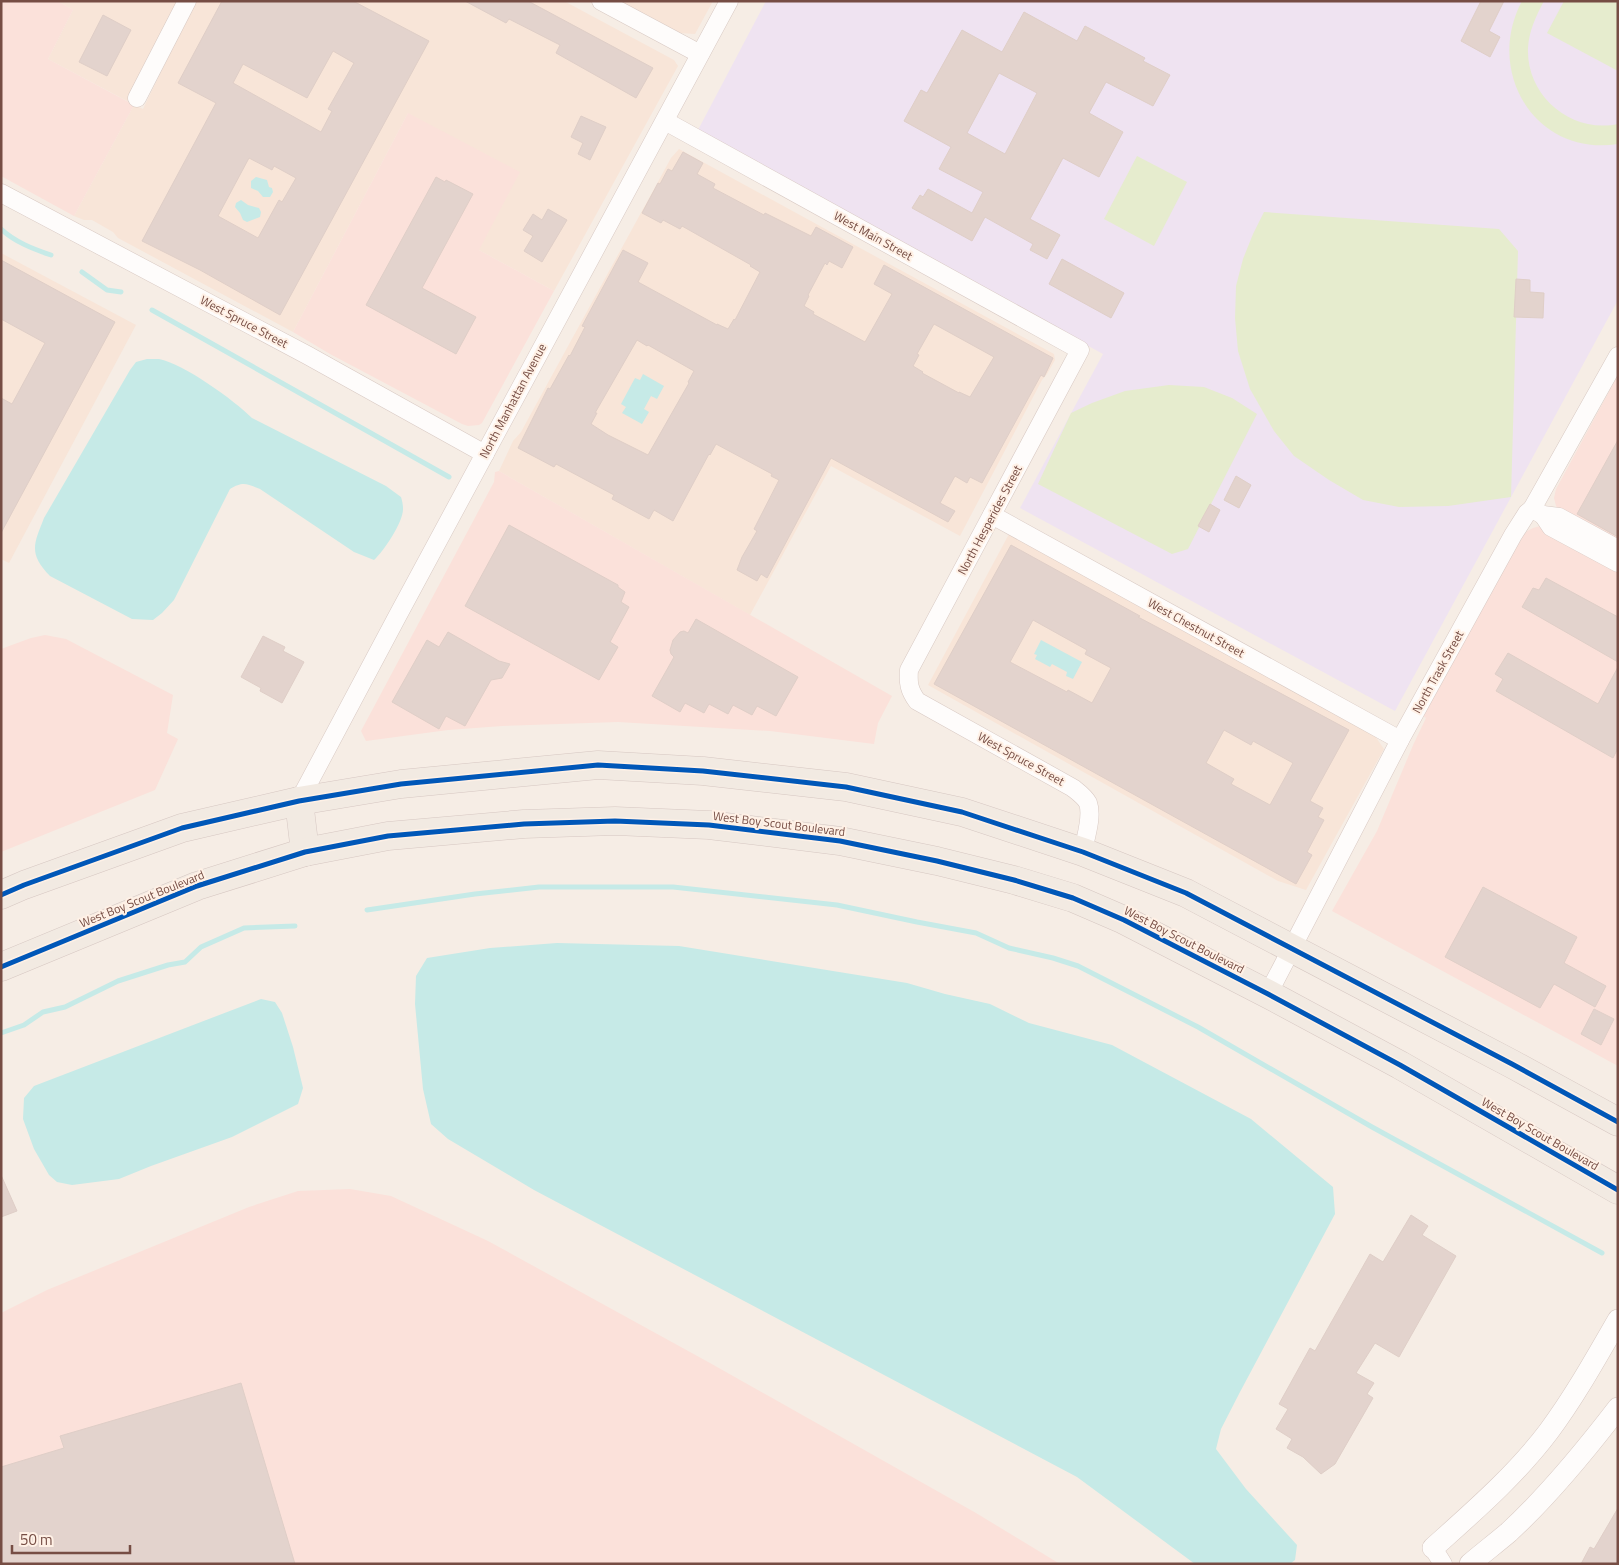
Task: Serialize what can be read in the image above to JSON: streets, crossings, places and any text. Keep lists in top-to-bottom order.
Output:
{
  "streets": {
    "main road": ["West Boy Scout Boulevard"],
    "street": [
      "West Main Street",
      "West Spruce Street",
      "North Manhattan Avenue",
      "North Hesperides Street",
      "West Chestnut Street",
      "North Trask Street"
    ]
  },
  "crossings": [
    ["West Main Street", "North Manhattan Avenue"],
    ["West Main Street", "North Hesperides Street"],
    ["West Spruce Street", "North Manhattan Avenue"],
    ["West Spruce Street", "North Hesperides Street"],
    ["North Hesperides Street", "West Chestnut Street"],
    ["West Chestnut Street", "North Trask Street"],
    ["North Trask Street", "West Boy Scout Boulevard"]
  ],
  "scale_bar": "50 m"
}
